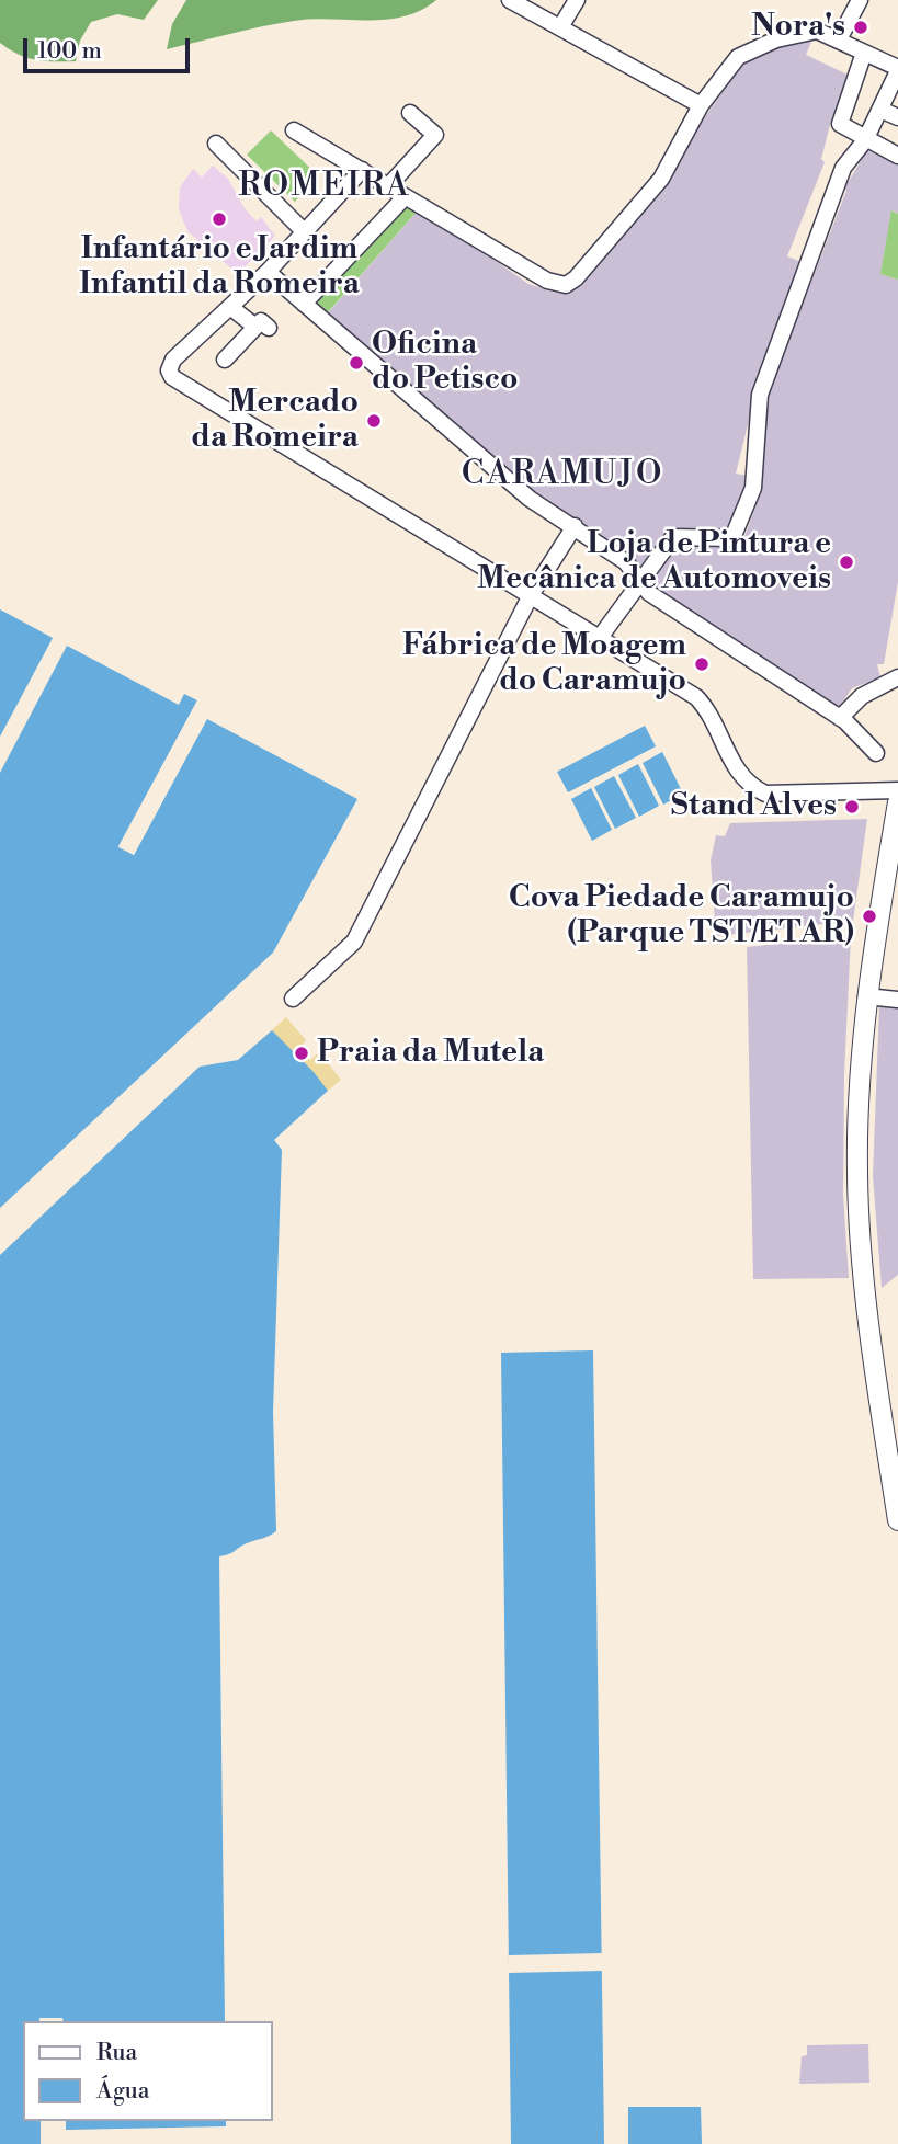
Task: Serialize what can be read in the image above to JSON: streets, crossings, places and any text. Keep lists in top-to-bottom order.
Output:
{
  "districts": ["ROMEIRA", "CARAMUJO"],
  "places": [
    "Nora's",
    "Infantário e Jardim Infantil da Romeira",
    "Oficina do Petisco",
    "Mercado da Romeira",
    "Loja de Pintura e Mecânica de Automoveis",
    "Fábrica de Moagem do Caramujo",
    "Stand Alves",
    "Cova Piedade Caramujo (Parque TST/ETAR)",
    "Praia da Mutela"
  ],
  "legend": ["Rua", "Água"],
  "scale_bar": "100 m"
}
